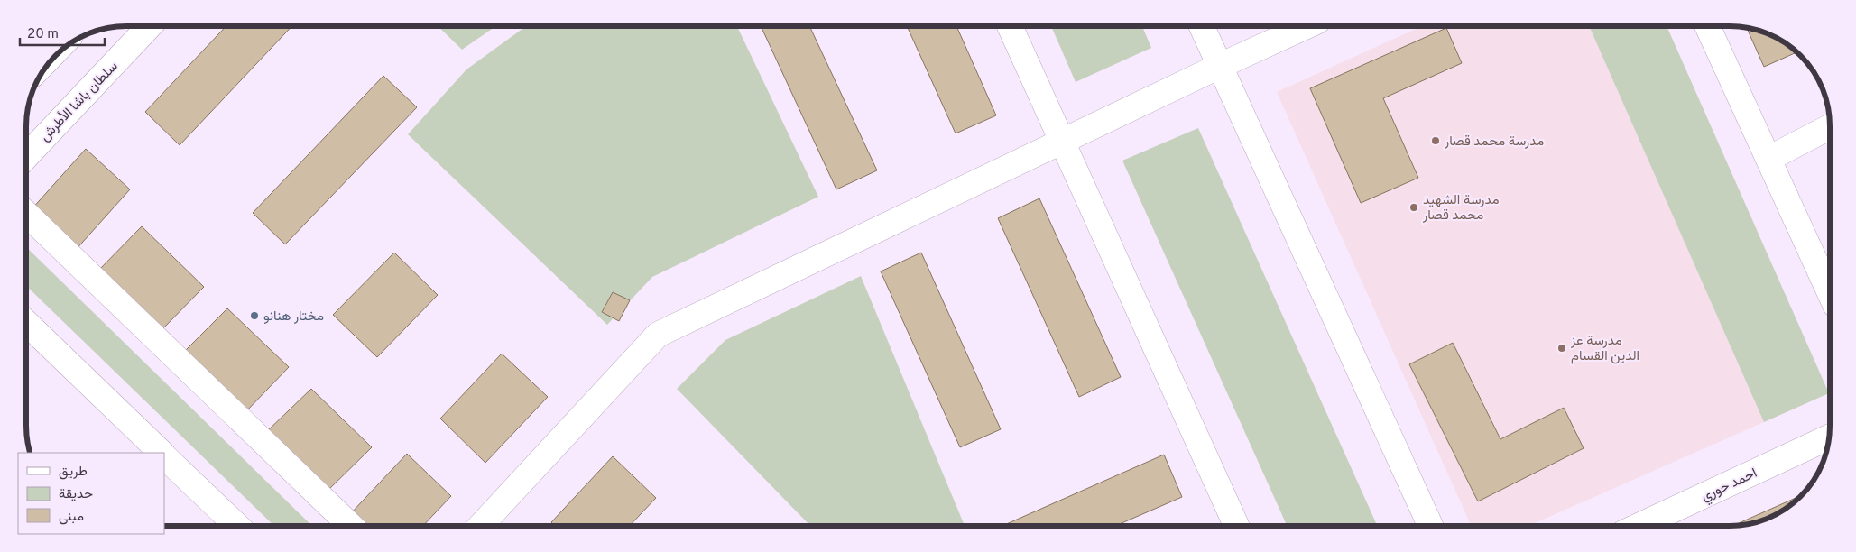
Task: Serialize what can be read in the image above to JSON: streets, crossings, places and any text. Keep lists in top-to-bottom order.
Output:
{
  "streets": {
    "street": ["سلطان باشا الأطرش", "احمد حوري"]
  },
  "places": [
    "مدرسة محمد قصار",
    "مدرسة الشهيد محمد قصار",
    "مختار هنانو",
    "مدرسة عز الدين القسام"
  ],
  "legend": ["طريق", "حديقة", "مبنى"],
  "scale_bar": "20 m"
}
